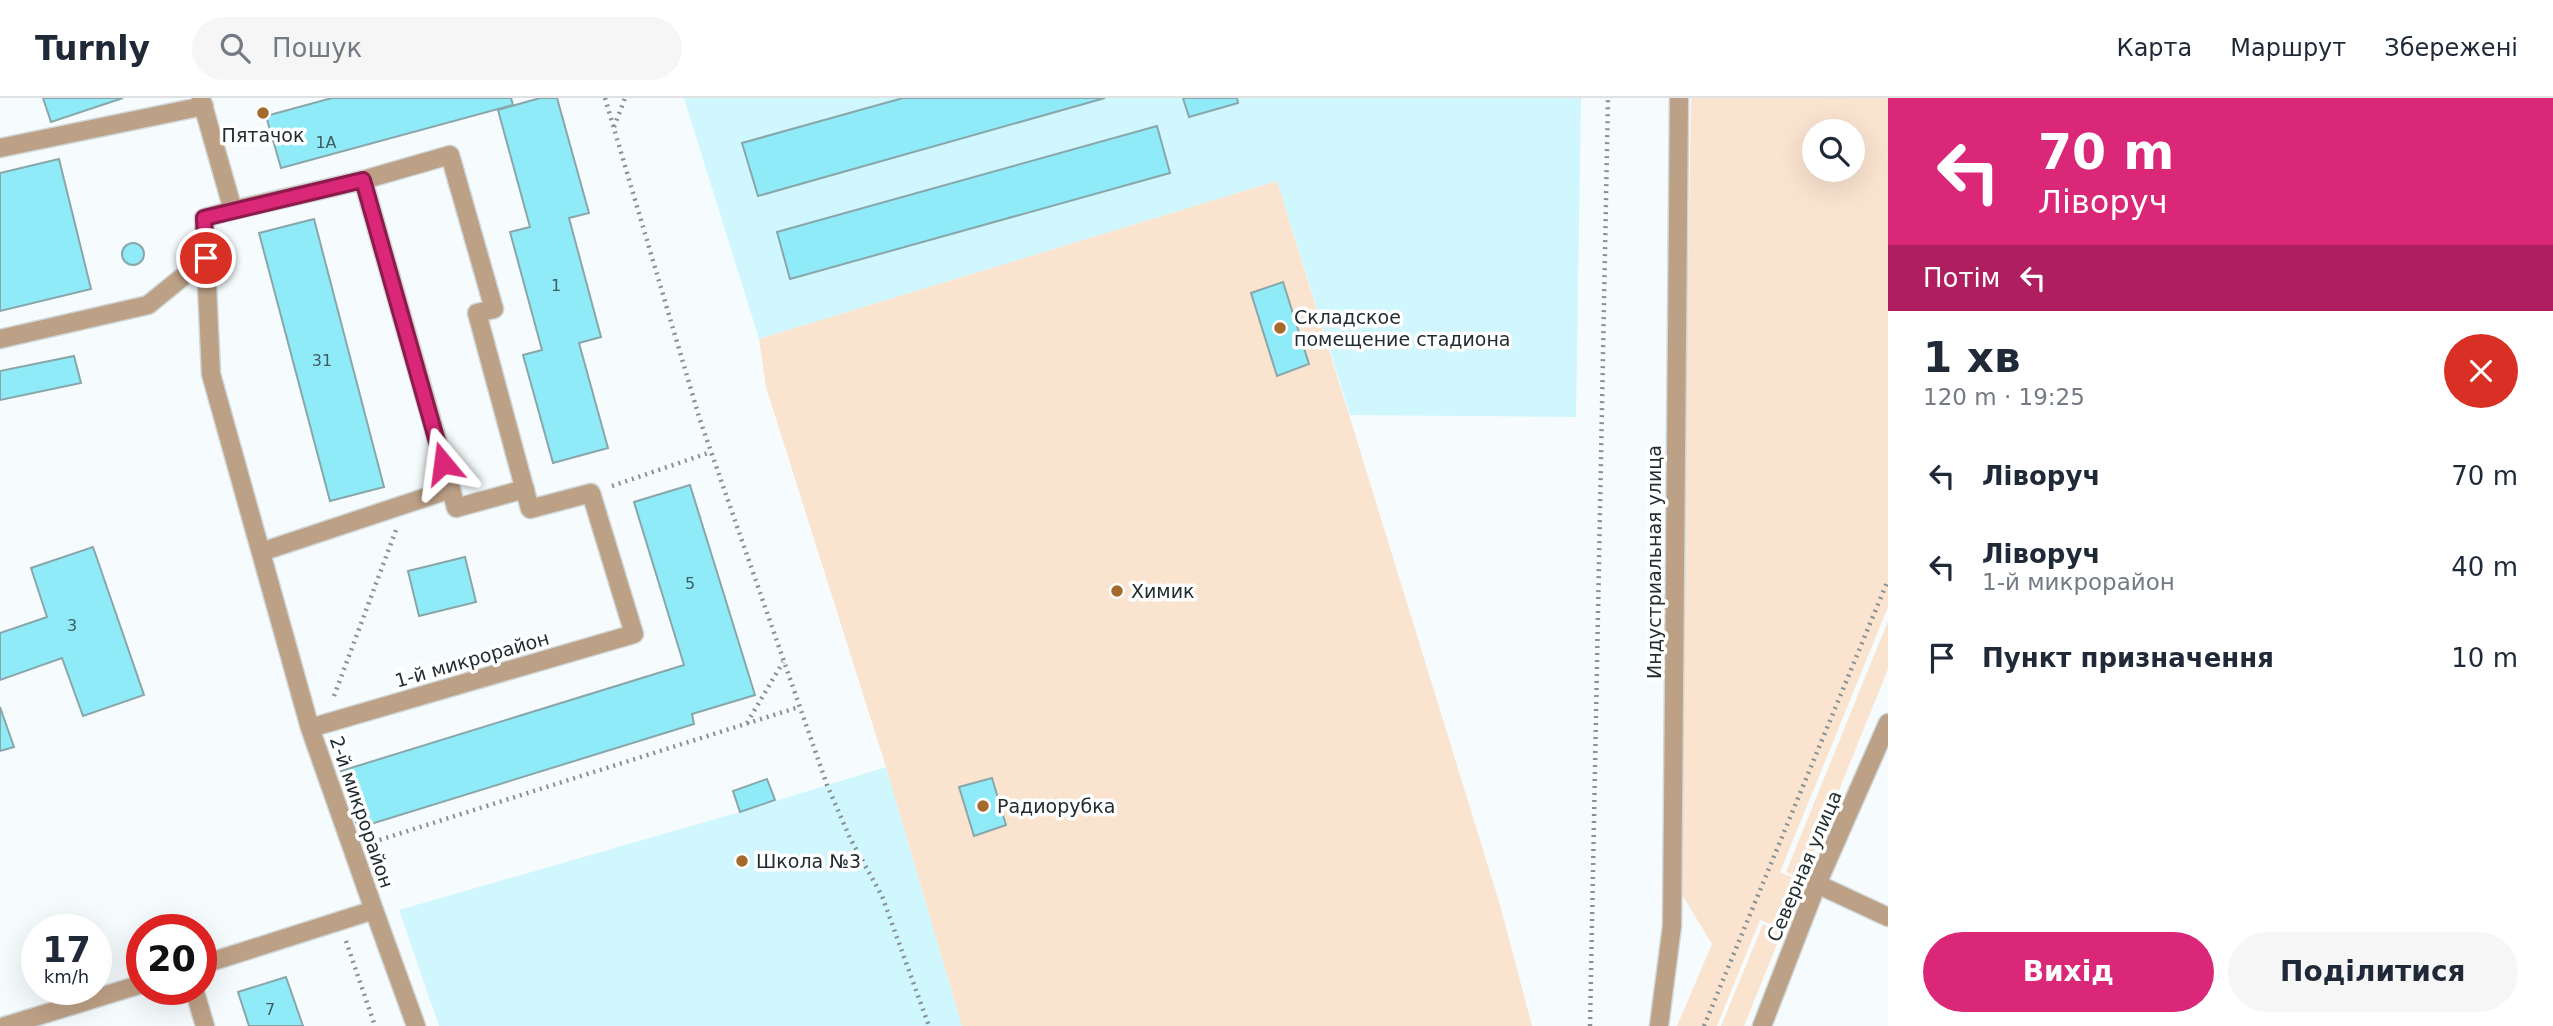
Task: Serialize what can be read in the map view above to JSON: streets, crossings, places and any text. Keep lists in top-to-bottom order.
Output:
{
  "streets": {
    "street": [
      "Индустриальная улица",
      "1-й микрорайон",
      "2-й микрорайон",
      "Северная улица"
    ]
  },
  "crossings": [
    ["1-й микрорайон", "2-й микрорайон"]
  ],
  "places": [
    "Пятачок",
    "Складское помещение стадиона",
    "Химик",
    "Радиорубка",
    "Школа №3"
  ],
  "house_numbers": [
    "1А",
    "1",
    "31",
    "5",
    "3",
    "7"
  ],
  "page": {
    "header": "Turnly",
    "search": "Пошук",
    "nav": ["Карта", "Маршрут", "Збережені"],
    "turn": ["70 m", "Ліворуч"],
    "then": "Потім",
    "heading": ["1 хв", "120 m · 19:25"],
    "list": [
      {
        "name": "Ліворуч",
        "value": "70 m"
      },
      {
        "name": "Ліворуч",
        "note": "1-й микрорайон",
        "value": "40 m"
      },
      {
        "name": "Пункт призначення",
        "value": "10 m"
      }
    ],
    "speed": "17 km/h",
    "limit": "20",
    "buttons": ["Вихід", "Поділитися"]
  }
}
